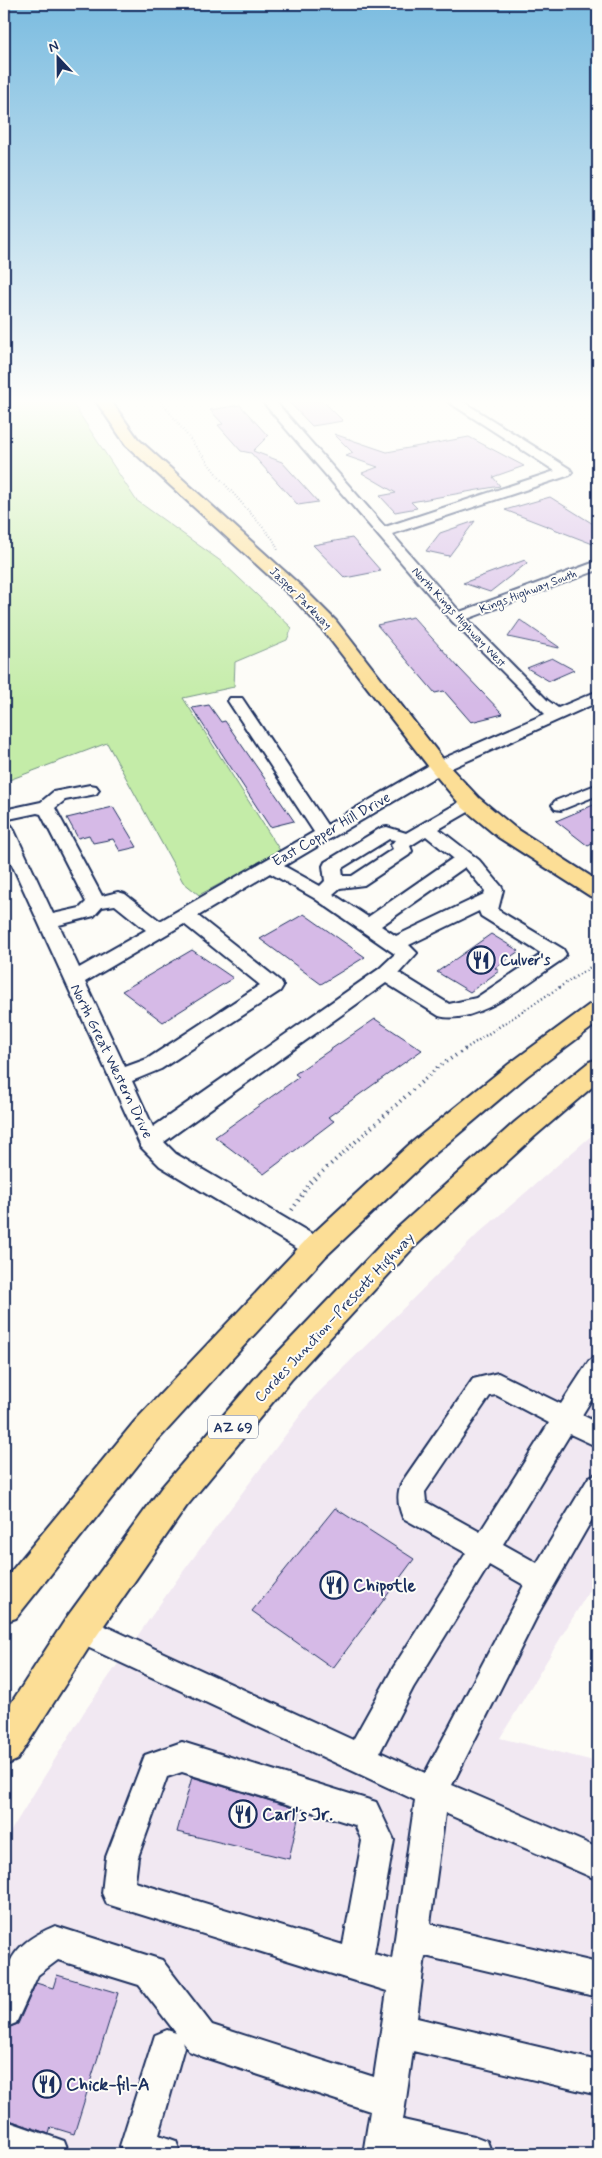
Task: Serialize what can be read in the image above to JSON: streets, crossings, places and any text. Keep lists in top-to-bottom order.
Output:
{
  "streets": {
    "main road": ["Jasper Parkway", "Cordes Junction–Prescott Highway", "AZ 69"],
    "street": [
      "Kings Highway South",
      "North Kings Highway West",
      "East Copper Hill Drive",
      "North Great Western Drive"
    ]
  },
  "crossings": [
    ["Kings Highway South", "North Kings Highway West"],
    ["Jasper Parkway", "East Copper Hill Drive"],
    ["North Kings Highway West", "East Copper Hill Drive"],
    ["East Copper Hill Drive", "North Great Western Drive"]
  ],
  "places": {
    "restaurant": [
      "Culver's",
      "Chipotle",
      "Carl's Jr.",
      "Chick-fil-A"
    ]
  },
  "north": "top"
}
